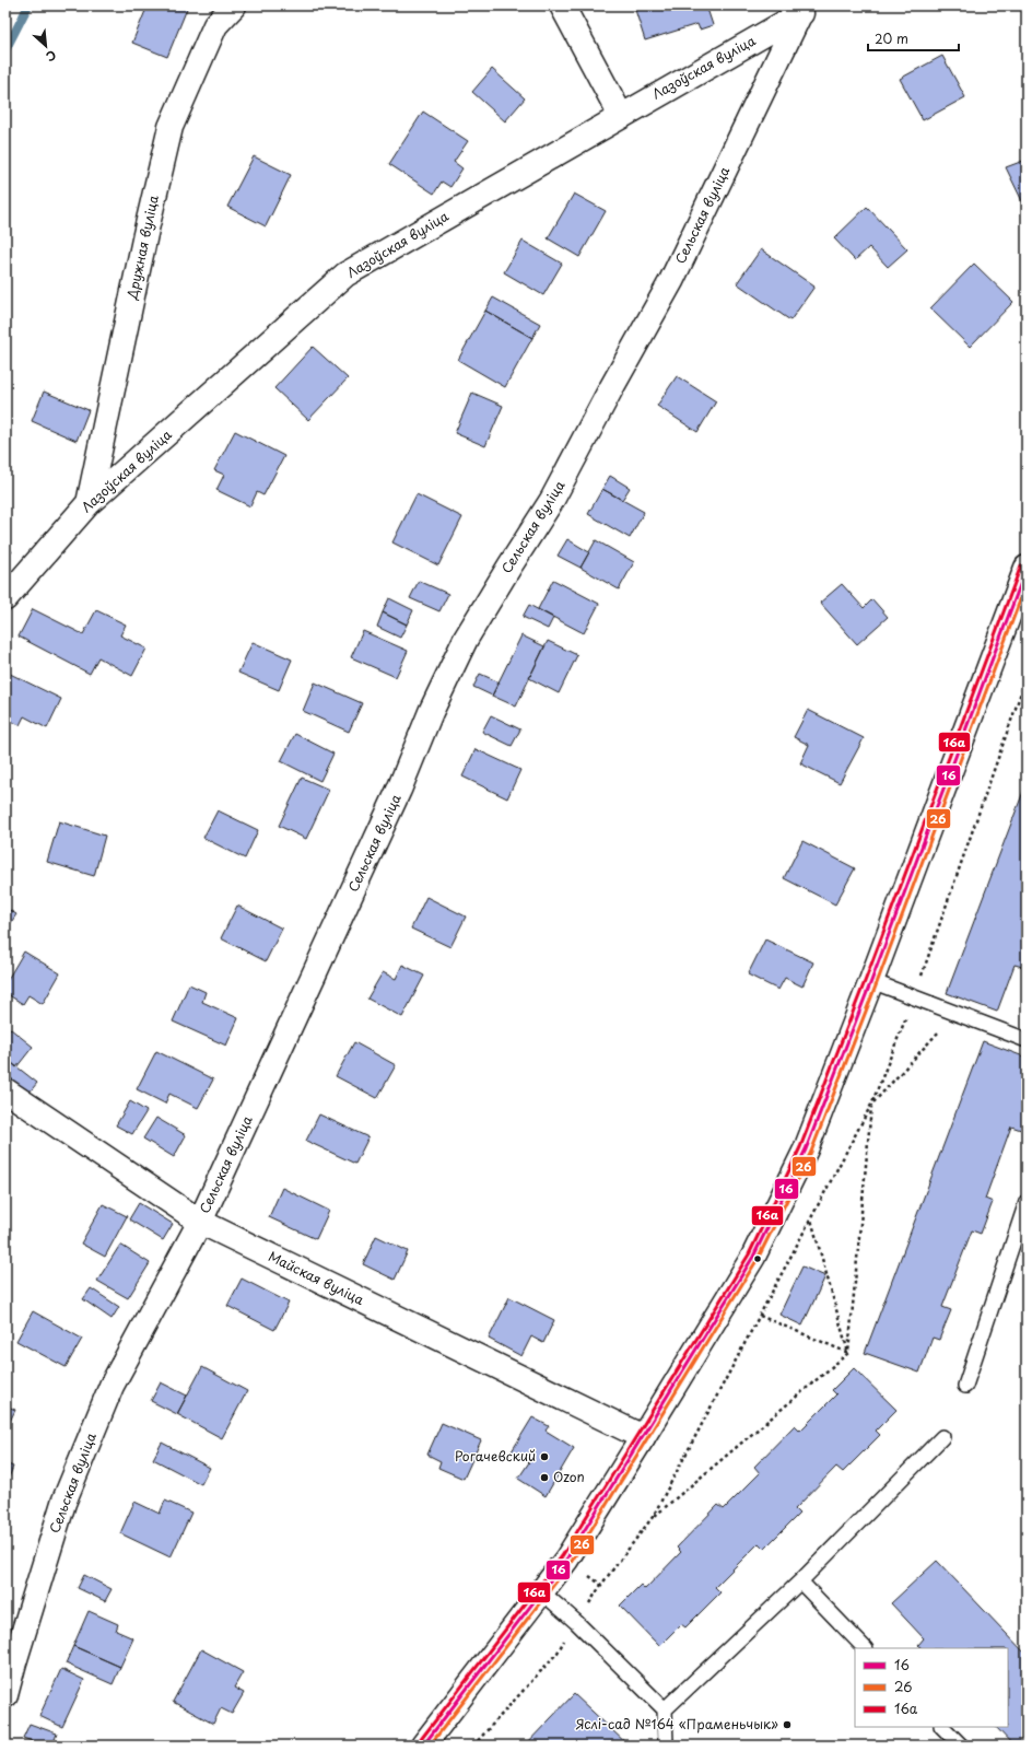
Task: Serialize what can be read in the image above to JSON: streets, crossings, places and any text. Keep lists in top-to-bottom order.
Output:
{
  "streets": {
    "street": [
      "Лазоўская вуліца",
      "Сельская вуліца",
      "Дружная вуліца",
      "Майская вуліца"
    ]
  },
  "crossings": [
    ["Лазоўская вуліца", "Сельская вуліца"],
    ["Лазоўская вуліца", "Дружная вуліца"],
    ["Сельская вуліца", "Майская вуліца"]
  ],
  "places": ["Рогачевский", "Ozon", "Яслі-сад №164 «Праменьчык»"],
  "lines": ["transit line 16а", "transit line 16", "transit line 26"],
  "legend": ["16", "26", "16а"],
  "scale_bar": "20 m",
  "north": "bottom right"
}
